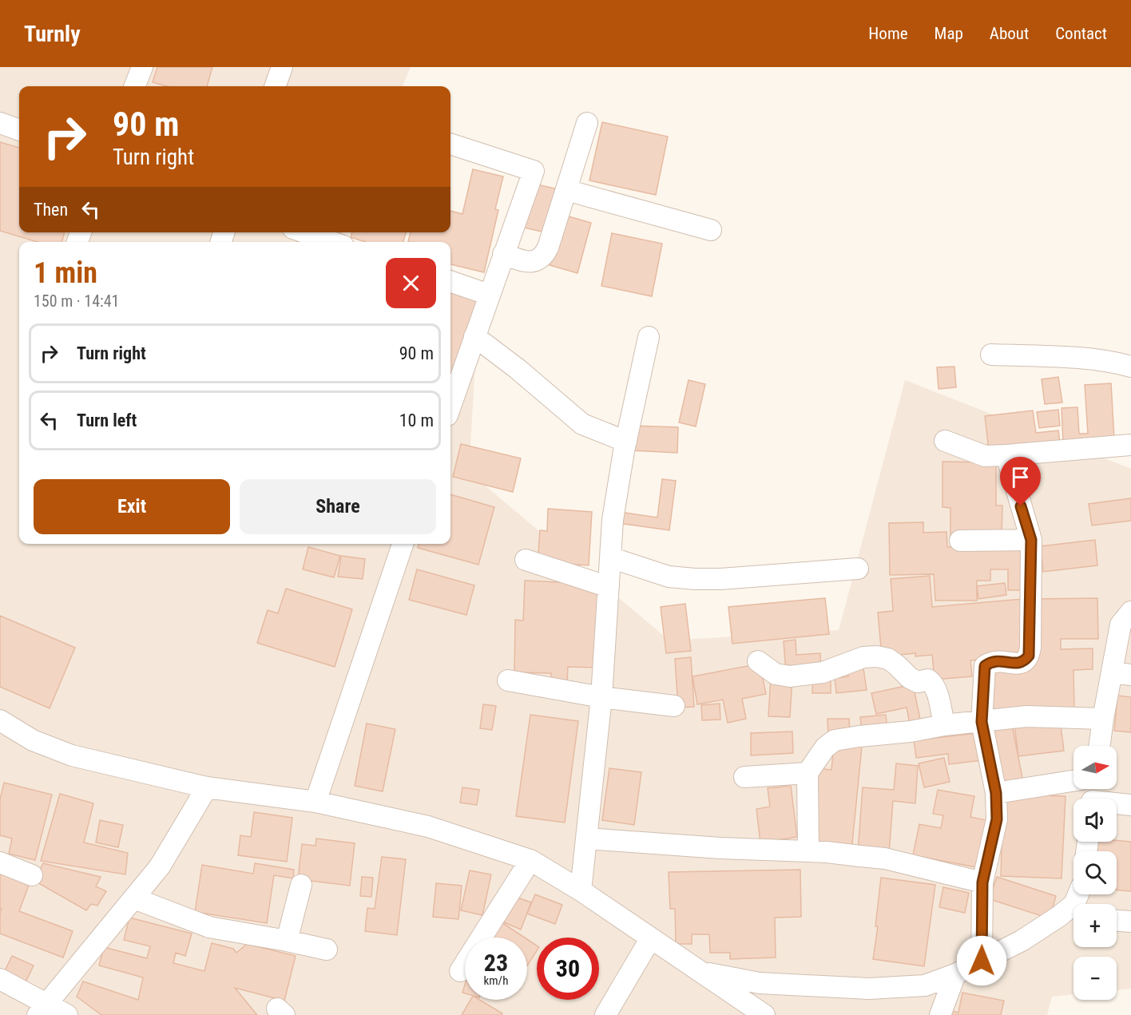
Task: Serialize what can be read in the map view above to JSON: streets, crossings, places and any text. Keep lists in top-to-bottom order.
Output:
{
  "north": "right",
  "page": {
    "header": "Turnly",
    "nav": [
      "Home",
      "Map",
      "About",
      "Contact"
    ],
    "turn": ["90 m", "Turn right"],
    "then": "Then",
    "heading": ["1 min", "150 m · 14:41"],
    "list": [
      {
        "name": "Turn right",
        "value": "90 m"
      },
      {
        "name": "Turn left",
        "value": "10 m"
      }
    ],
    "buttons": ["Exit", "Share"],
    "map_buttons": ["+", "−"],
    "speed": "23 km/h",
    "limit": "30"
  }
}
